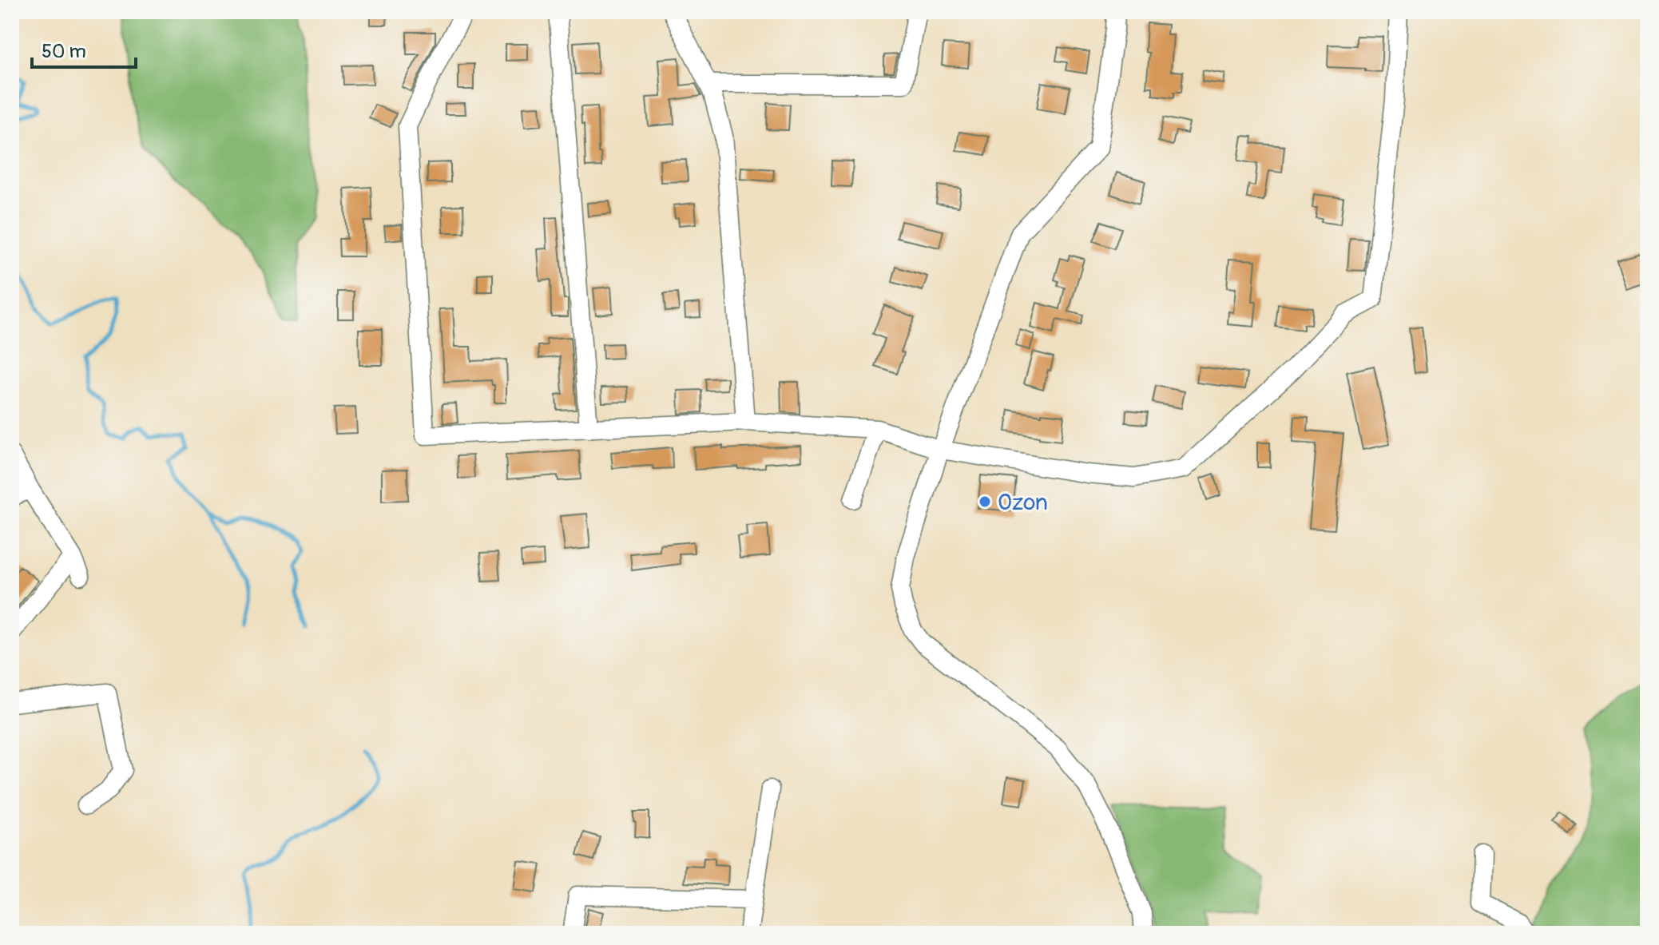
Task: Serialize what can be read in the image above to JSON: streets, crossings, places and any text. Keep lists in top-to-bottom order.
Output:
{
  "places": ["Ozon"],
  "scale_bar": "50 m"
}
